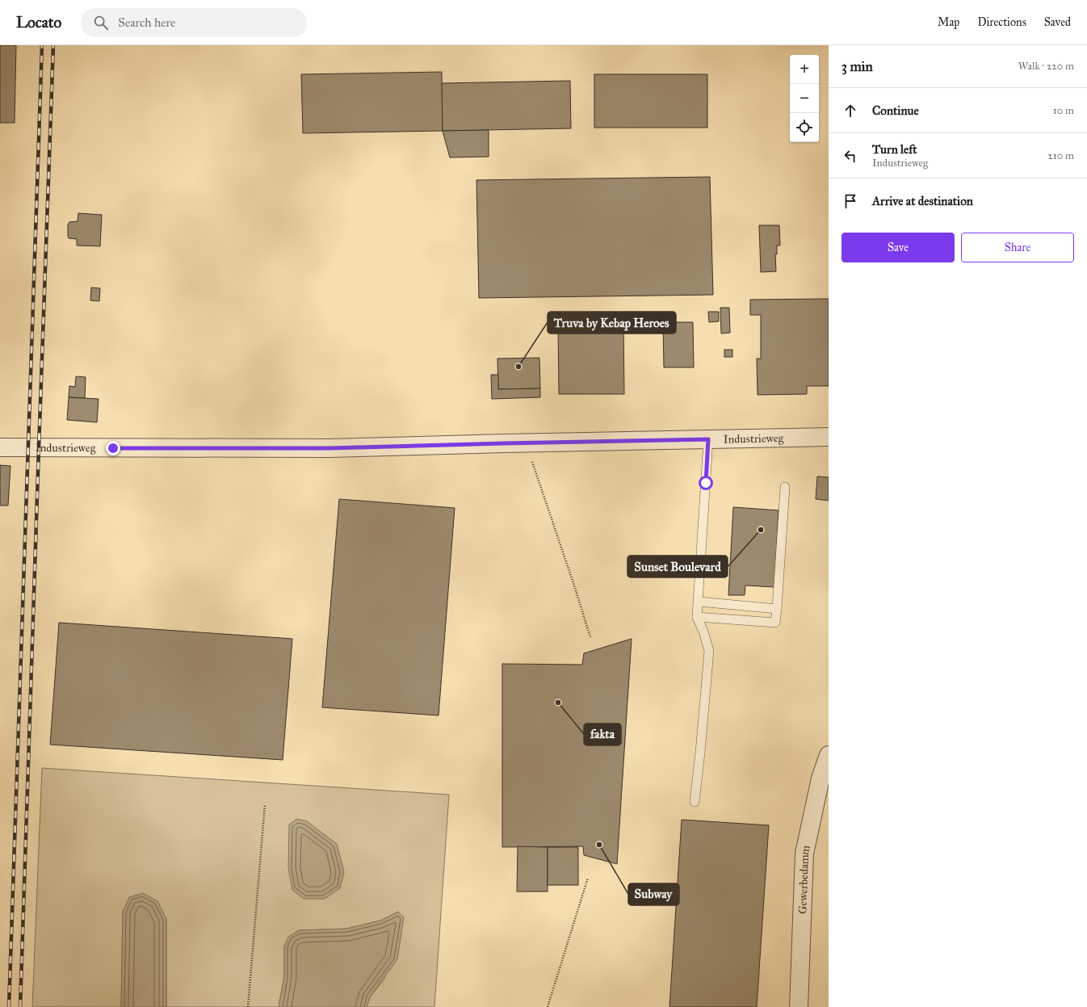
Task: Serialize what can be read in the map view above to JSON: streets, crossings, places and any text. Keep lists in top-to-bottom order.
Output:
{
  "streets": {
    "street": ["Industrieweg", "Gewerbedamm"]
  },
  "places": [
    "Truva by Kebap Heroes",
    "Sunset Boulevard",
    "fakta",
    "Subway"
  ],
  "page": {
    "header": "Locato",
    "search": "Search here",
    "nav": ["Map", "Directions", "Saved"],
    "heading": ["3 min", "Walk · 220 m"],
    "map_buttons": ["+", "−"],
    "list": [
      ["Continue", "10 m"],
      ["Turn left", "Industrieweg", "210 m"],
      "Arrive at destination"
    ],
    "buttons": ["Save", "Share"]
  }
}
